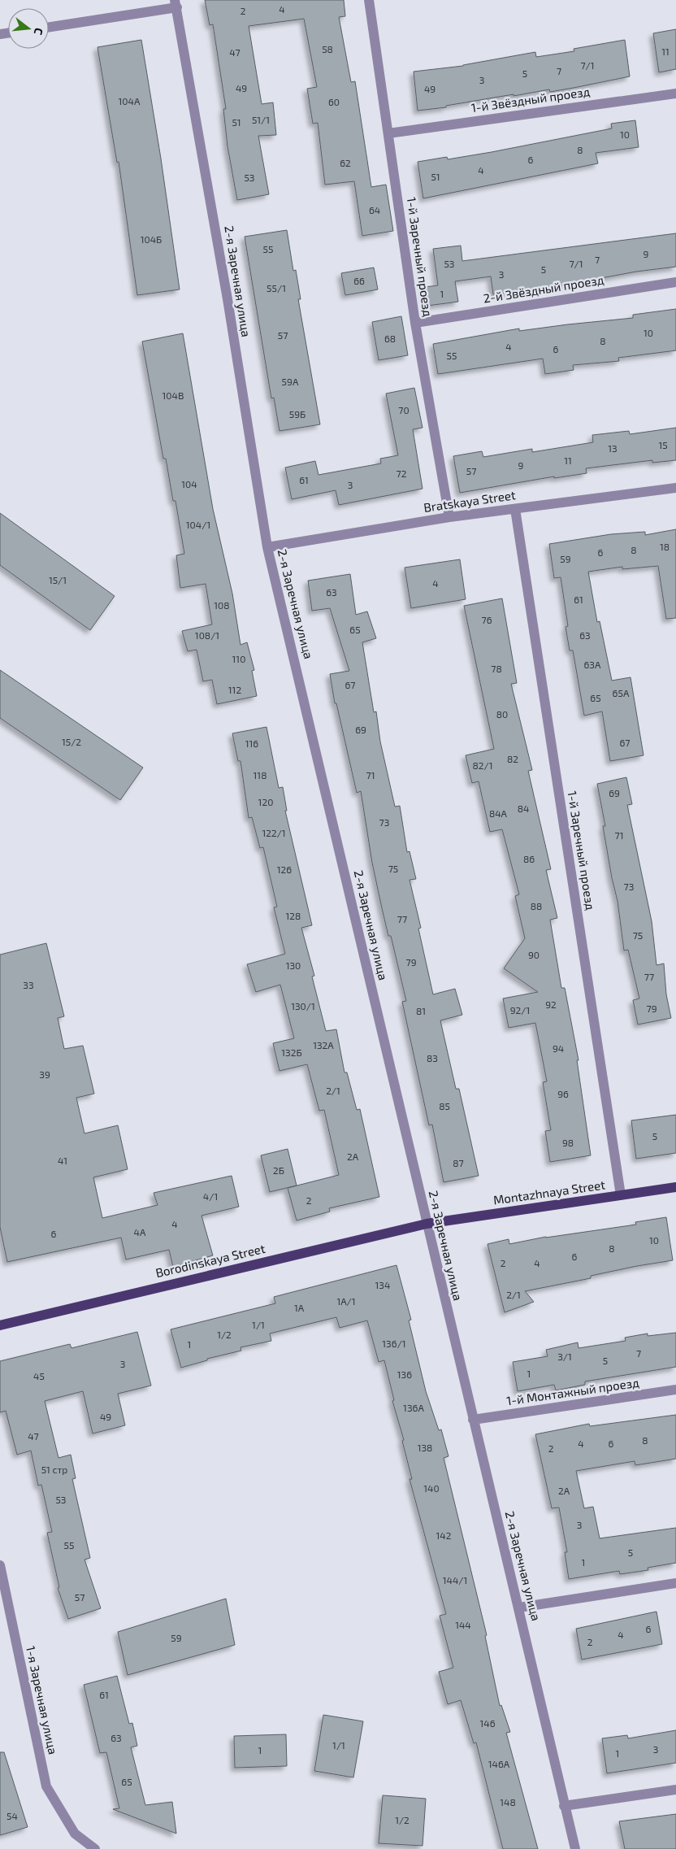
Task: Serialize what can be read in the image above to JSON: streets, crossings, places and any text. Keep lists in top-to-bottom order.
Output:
{
  "streets": {
    "main road": ["Montazhnaya Street", "Borodinskaya Street"],
    "street": [
      "1-й Звёздный проезд",
      "1-й Заречный проезд",
      "2-я Заречная улица",
      "2-й Звёздный проезд",
      "Bratskaya Street",
      "1-й Монтажный проезд",
      "1-я Заречная улица"
    ]
  },
  "crossings": [
    ["1-й Звёздный проезд", "1-й Заречный проезд"],
    ["1-й Заречный проезд", "2-й Звёздный проезд"],
    ["1-й Заречный проезд", "Bratskaya Street"],
    ["1-й Заречный проезд", "Montazhnaya Street"],
    ["2-я Заречная улица", "Bratskaya Street"],
    ["2-я Заречная улица", "Montazhnaya Street"],
    ["2-я Заречная улица", "Borodinskaya Street"],
    ["2-я Заречная улица", "1-й Монтажный проезд"],
    ["Montazhnaya Street", "Borodinskaya Street"]
  ],
  "house_numbers": [
    "4",
    "2",
    "58",
    "11",
    "47",
    "7/1",
    "7",
    "5",
    "3",
    "49",
    "49",
    "104А",
    "60",
    "51/1",
    "51",
    "10",
    "8",
    "6",
    "62",
    "4",
    "51",
    "53",
    "64",
    "104Б",
    "55",
    "9",
    "7",
    "53",
    "7/1",
    "5",
    "3",
    "66",
    "55/1",
    "1",
    "10",
    "57",
    "68",
    "8",
    "4",
    "6",
    "55",
    "59А",
    "104В",
    "70",
    "59Б",
    "15",
    "13",
    "11",
    "9",
    "57",
    "72",
    "61",
    "104",
    "3",
    "104/1",
    "18",
    "8",
    "6",
    "59",
    "15/1",
    "4",
    "63",
    "61",
    "108",
    "76",
    "65",
    "108/1",
    "63",
    "110",
    "63А",
    "78",
    "67",
    "112",
    "65А",
    "65",
    "80",
    "69",
    "15/2",
    "67",
    "116",
    "82",
    "82/1",
    "118",
    "71",
    "69",
    "120",
    "84",
    "84А",
    "73",
    "122/1",
    "71",
    "86",
    "75",
    "126",
    "73",
    "88",
    "128",
    "77",
    "75",
    "90",
    "79",
    "130",
    "77",
    "33",
    "92",
    "130/1",
    "79",
    "92/1",
    "81",
    "132А",
    "94",
    "132Б",
    "83",
    "39",
    "2/1",
    "96",
    "85",
    "5",
    "98",
    "2А",
    "41",
    "87",
    "2Б",
    "4/1",
    "2",
    "4",
    "4А",
    "6",
    "10",
    "8",
    "6",
    "2",
    "4",
    "134",
    "2/1",
    "1А/1",
    "1А",
    "1/1",
    "1/2",
    "136/1",
    "1",
    "7",
    "3/1",
    "5",
    "3",
    "1",
    "136",
    "45",
    "136А",
    "49",
    "47",
    "8",
    "4",
    "6",
    "138",
    "2",
    "51 стр",
    "140",
    "2А",
    "53",
    "3",
    "142",
    "55",
    "5",
    "1",
    "144/1",
    "57",
    "144",
    "6",
    "4",
    "59",
    "2",
    "61",
    "146",
    "63",
    "1/1",
    "3",
    "1",
    "1",
    "146А",
    "65",
    "148",
    "54",
    "1/2"
  ],
  "north": "right"
}
